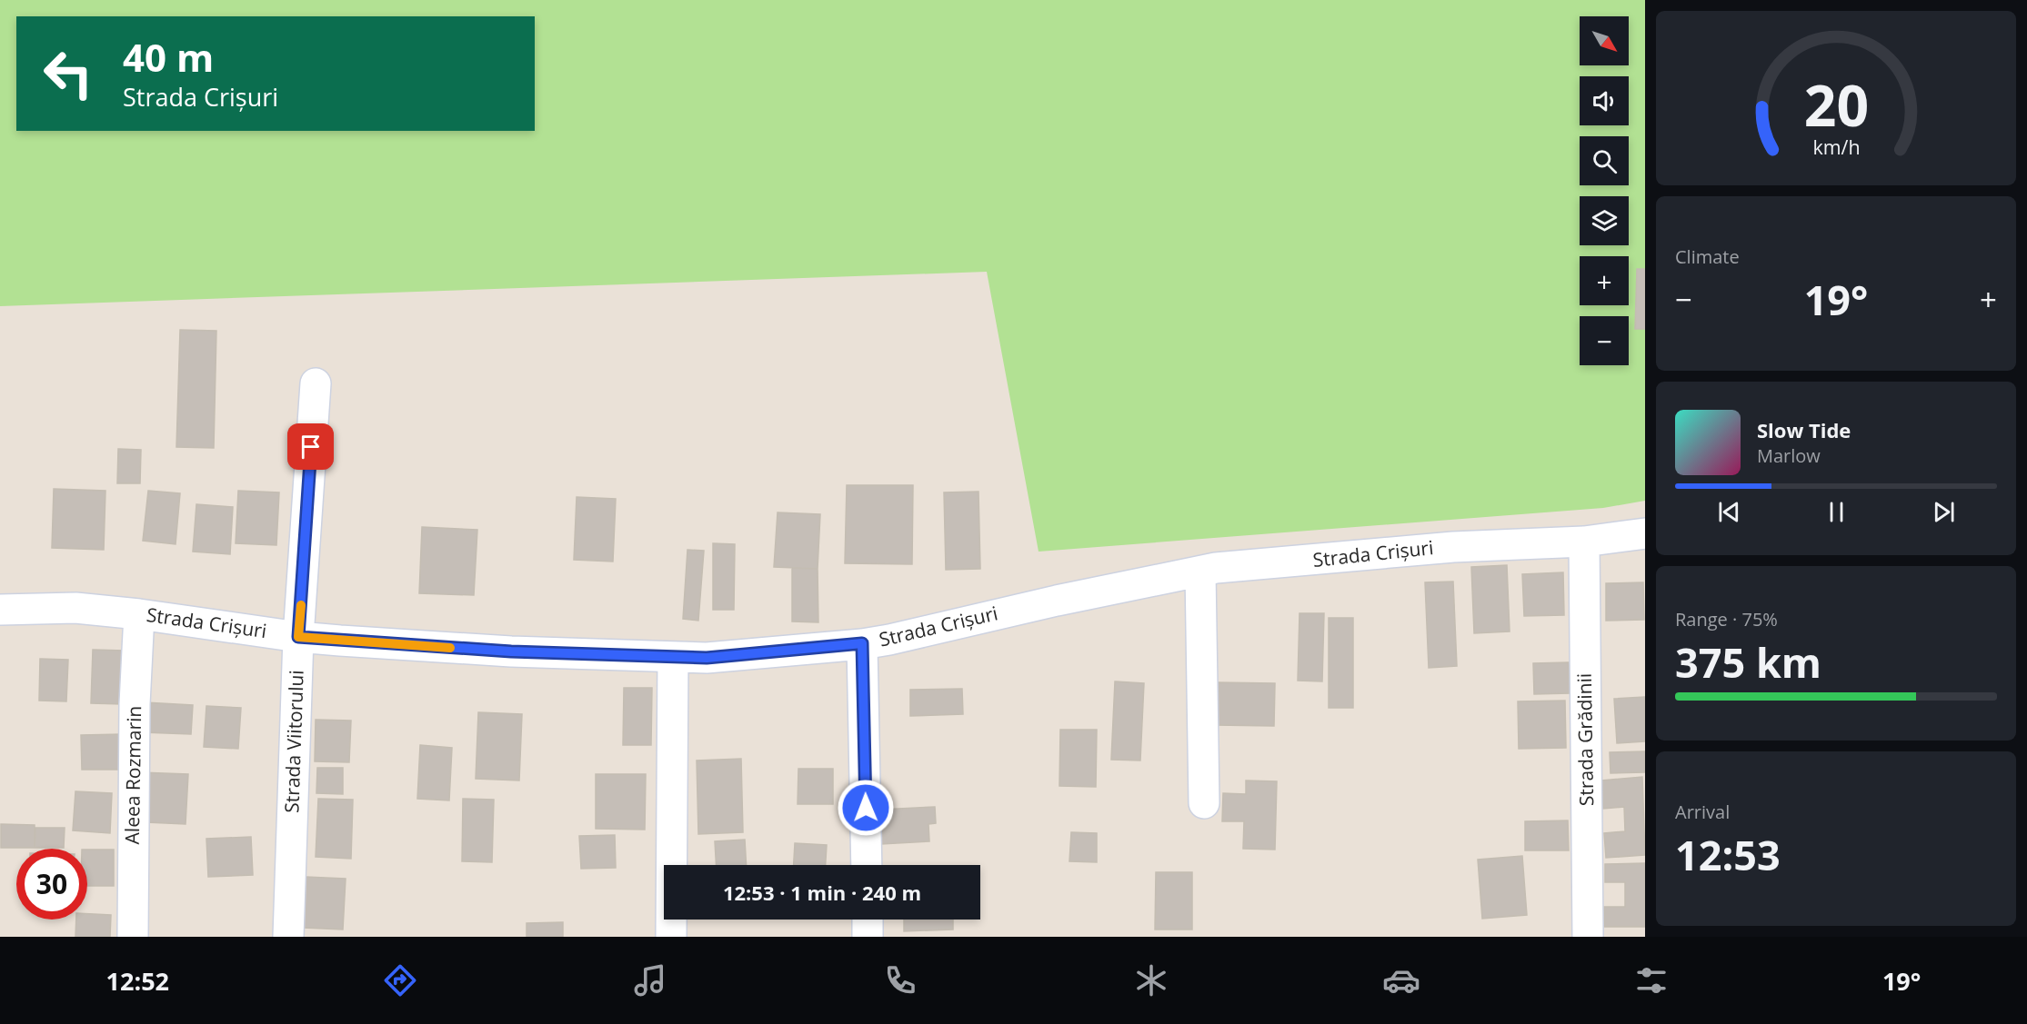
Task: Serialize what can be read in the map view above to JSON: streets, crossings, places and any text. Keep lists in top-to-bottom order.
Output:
{
  "streets": {
    "street": [
      "Strada Crișuri",
      "Strada Grădinii",
      "Strada Viitorului",
      "Aleea Rozmarin"
    ]
  },
  "crossings": [
    ["Strada Crișuri", "Strada Grădinii"],
    ["Strada Crișuri", "Strada Viitorului"],
    ["Strada Crișuri", "Aleea Rozmarin"]
  ],
  "north": "bottom right",
  "page": {
    "map_buttons": ["+", "−"],
    "turn": ["40 m", "Strada Crișuri"],
    "tile": [
      "Climate",
      ["Range · 75%", "375 km"],
      ["Arrival", "12:53"]
    ],
    "heat": ["−", "19°", "+"],
    "song": ["Slow Tide", "Marlow"],
    "limit": "30",
    "trip": "12:53 · 1 min · 240 m",
    "tabs": ["12:52", "19°"],
    "gauge": ["20", "km/h"]
  }
}
